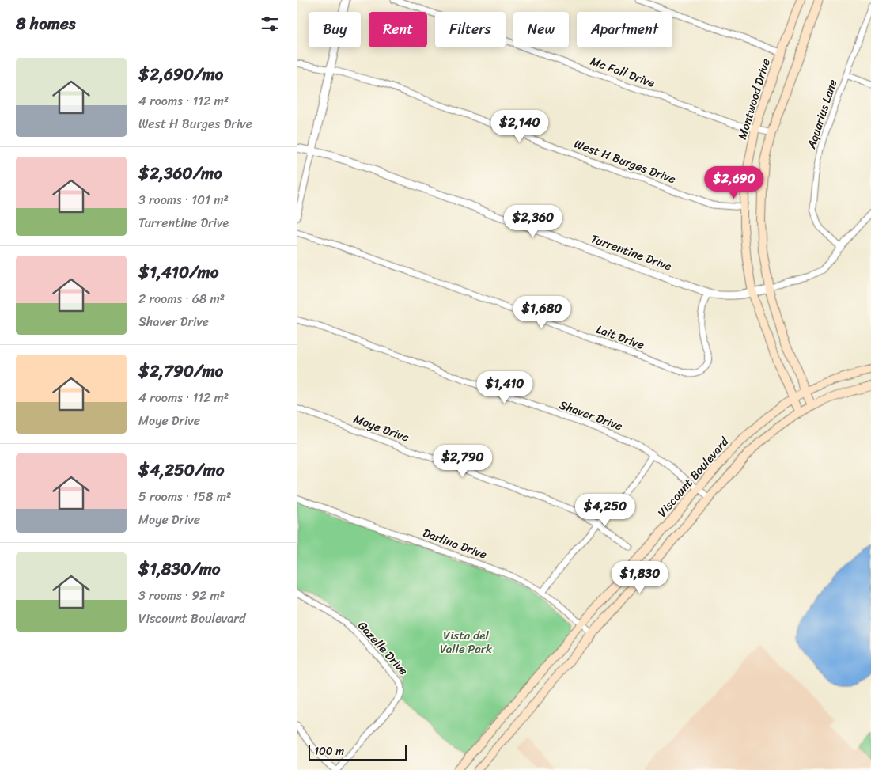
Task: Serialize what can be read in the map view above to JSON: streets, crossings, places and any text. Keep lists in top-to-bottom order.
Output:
{
  "streets": {
    "main road": ["Montwood Drive", "Viscount Boulevard"],
    "street": [
      "Mc Fall Drive",
      "Aquarius Lane",
      "West H Burges Drive",
      "Turrentine Drive",
      "Lait Drive",
      "Shaver Drive",
      "Moye Drive",
      "Darlina Drive",
      "Gazelle Drive"
    ]
  },
  "crossings": [
    ["Mc Fall Drive", "Montwood Drive"],
    ["Montwood Drive", "West H Burges Drive"],
    ["Montwood Drive", "Turrentine Drive"],
    ["Montwood Drive", "Viscount Boulevard"],
    ["Aquarius Lane", "Turrentine Drive"],
    ["Turrentine Drive", "Lait Drive"],
    ["Shaver Drive", "Viscount Boulevard"],
    ["Viscount Boulevard", "Darlina Drive"]
  ],
  "parks": ["Vista del Valle Park"],
  "scale_bar": "100 m",
  "page": {
    "heading": "8 homes",
    "chip": [
      "Buy",
      "Rent",
      "Filters",
      "New",
      "Apartment"
    ],
    "list": [
      {
        "name": "$2,690/mo",
        "note": "4 rooms · 112 m² · West H Burges Drive"
      },
      {
        "name": "$2,360/mo",
        "note": "3 rooms · 101 m² · Turrentine Drive"
      },
      {
        "name": "$1,410/mo",
        "note": "2 rooms · 68 m² · Shaver Drive"
      },
      {
        "name": "$2,790/mo",
        "note": "4 rooms · 112 m² · Moye Drive"
      },
      {
        "name": "$4,250/mo",
        "note": "5 rooms · 158 m² · Moye Drive"
      },
      {
        "name": "$1,830/mo",
        "note": "3 rooms · 92 m² · Viscount Boulevard"
      }
    ],
    "price": [
      "$2,140",
      "$2,690",
      "$2,360",
      "$1,680",
      "$1,410",
      "$2,790",
      "$4,250",
      "$1,830"
    ],
    "scale": "100 m"
  }
}
